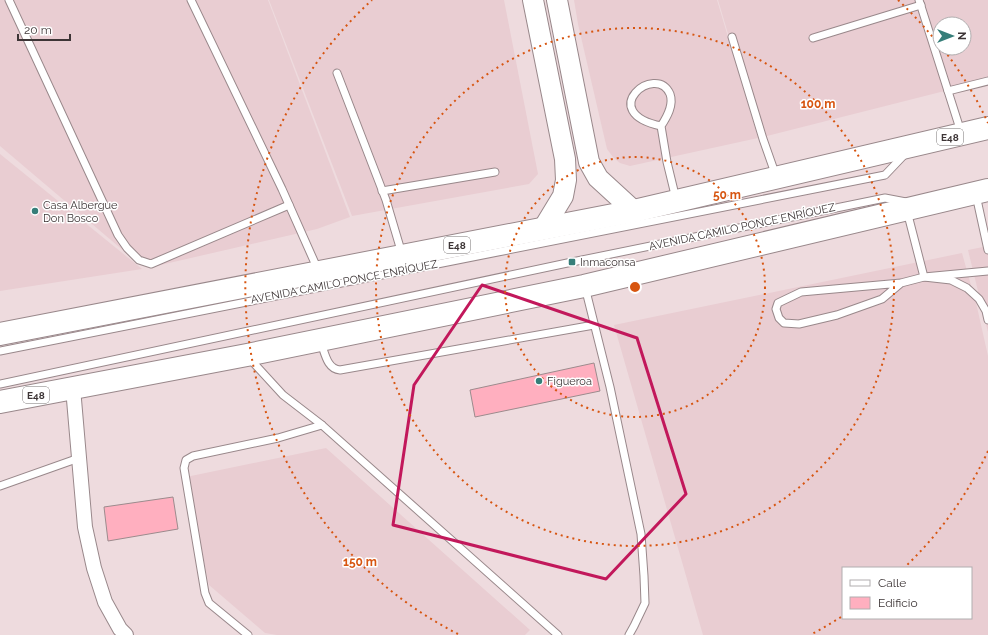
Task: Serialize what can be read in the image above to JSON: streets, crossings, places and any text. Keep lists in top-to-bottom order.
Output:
{
  "streets": {
    "main road": ["E48", "AVENIDA CAMILO PONCE ENRÍQUEZ"]
  },
  "places": {
    "other": ["Casa Albergue Don Bosco", "Figueroa"],
    "transit": ["Inmaconsa"]
  },
  "legend": ["Calle", "Edificio"],
  "scale_bar": "20 m",
  "north": "right",
  "rings": ["100 m", "50 m", "150 m"]
}
